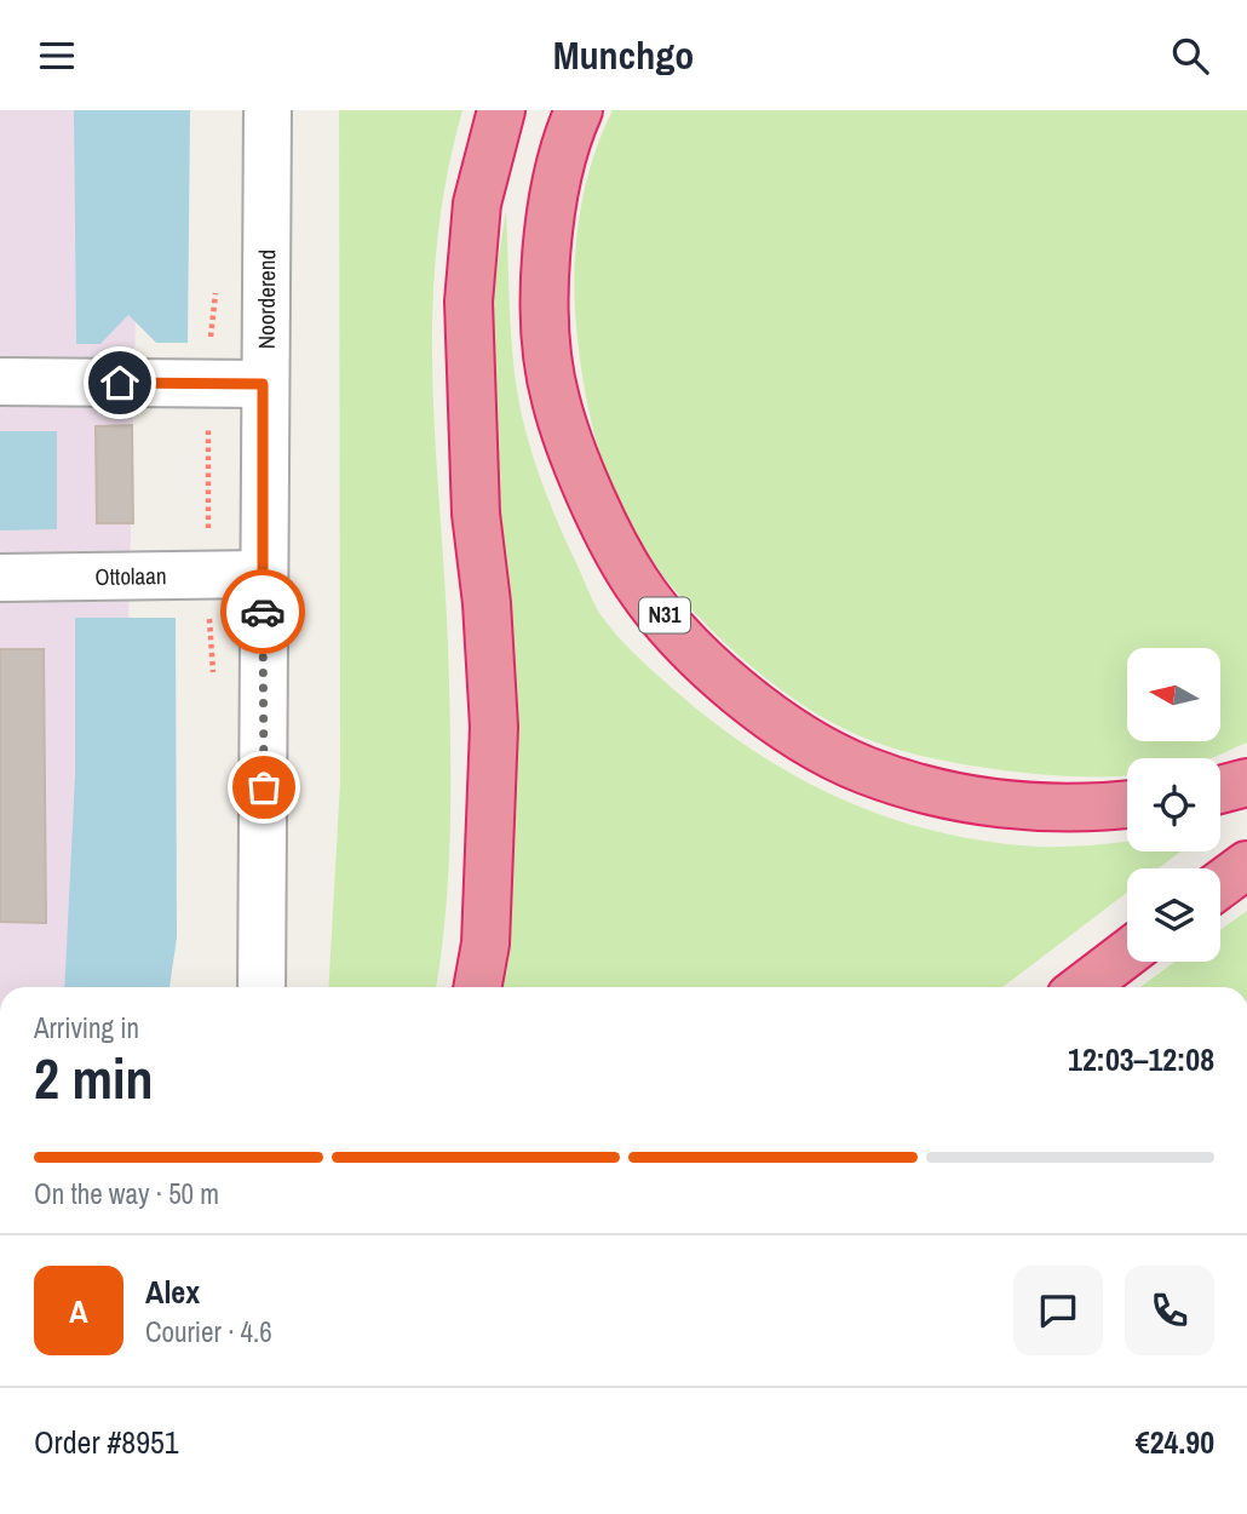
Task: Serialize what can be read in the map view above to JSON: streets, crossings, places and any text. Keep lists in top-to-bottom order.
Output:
{
  "streets": {
    "highway": ["N31"],
    "street": ["Noorderend", "Ottolaan"]
  },
  "crossings": [
    ["Noorderend", "Ottolaan"]
  ],
  "north": "left",
  "page": {
    "header": "Munchgo",
    "heading": ["2 min", "Arriving in", "12:03–12:08"],
    "panel": [
      "Alex",
      "Courier · 4.6",
      "Order #8951",
      "€24.90"
    ],
    "bar": "On the way · 50 m",
    "round": "A"
  }
}
